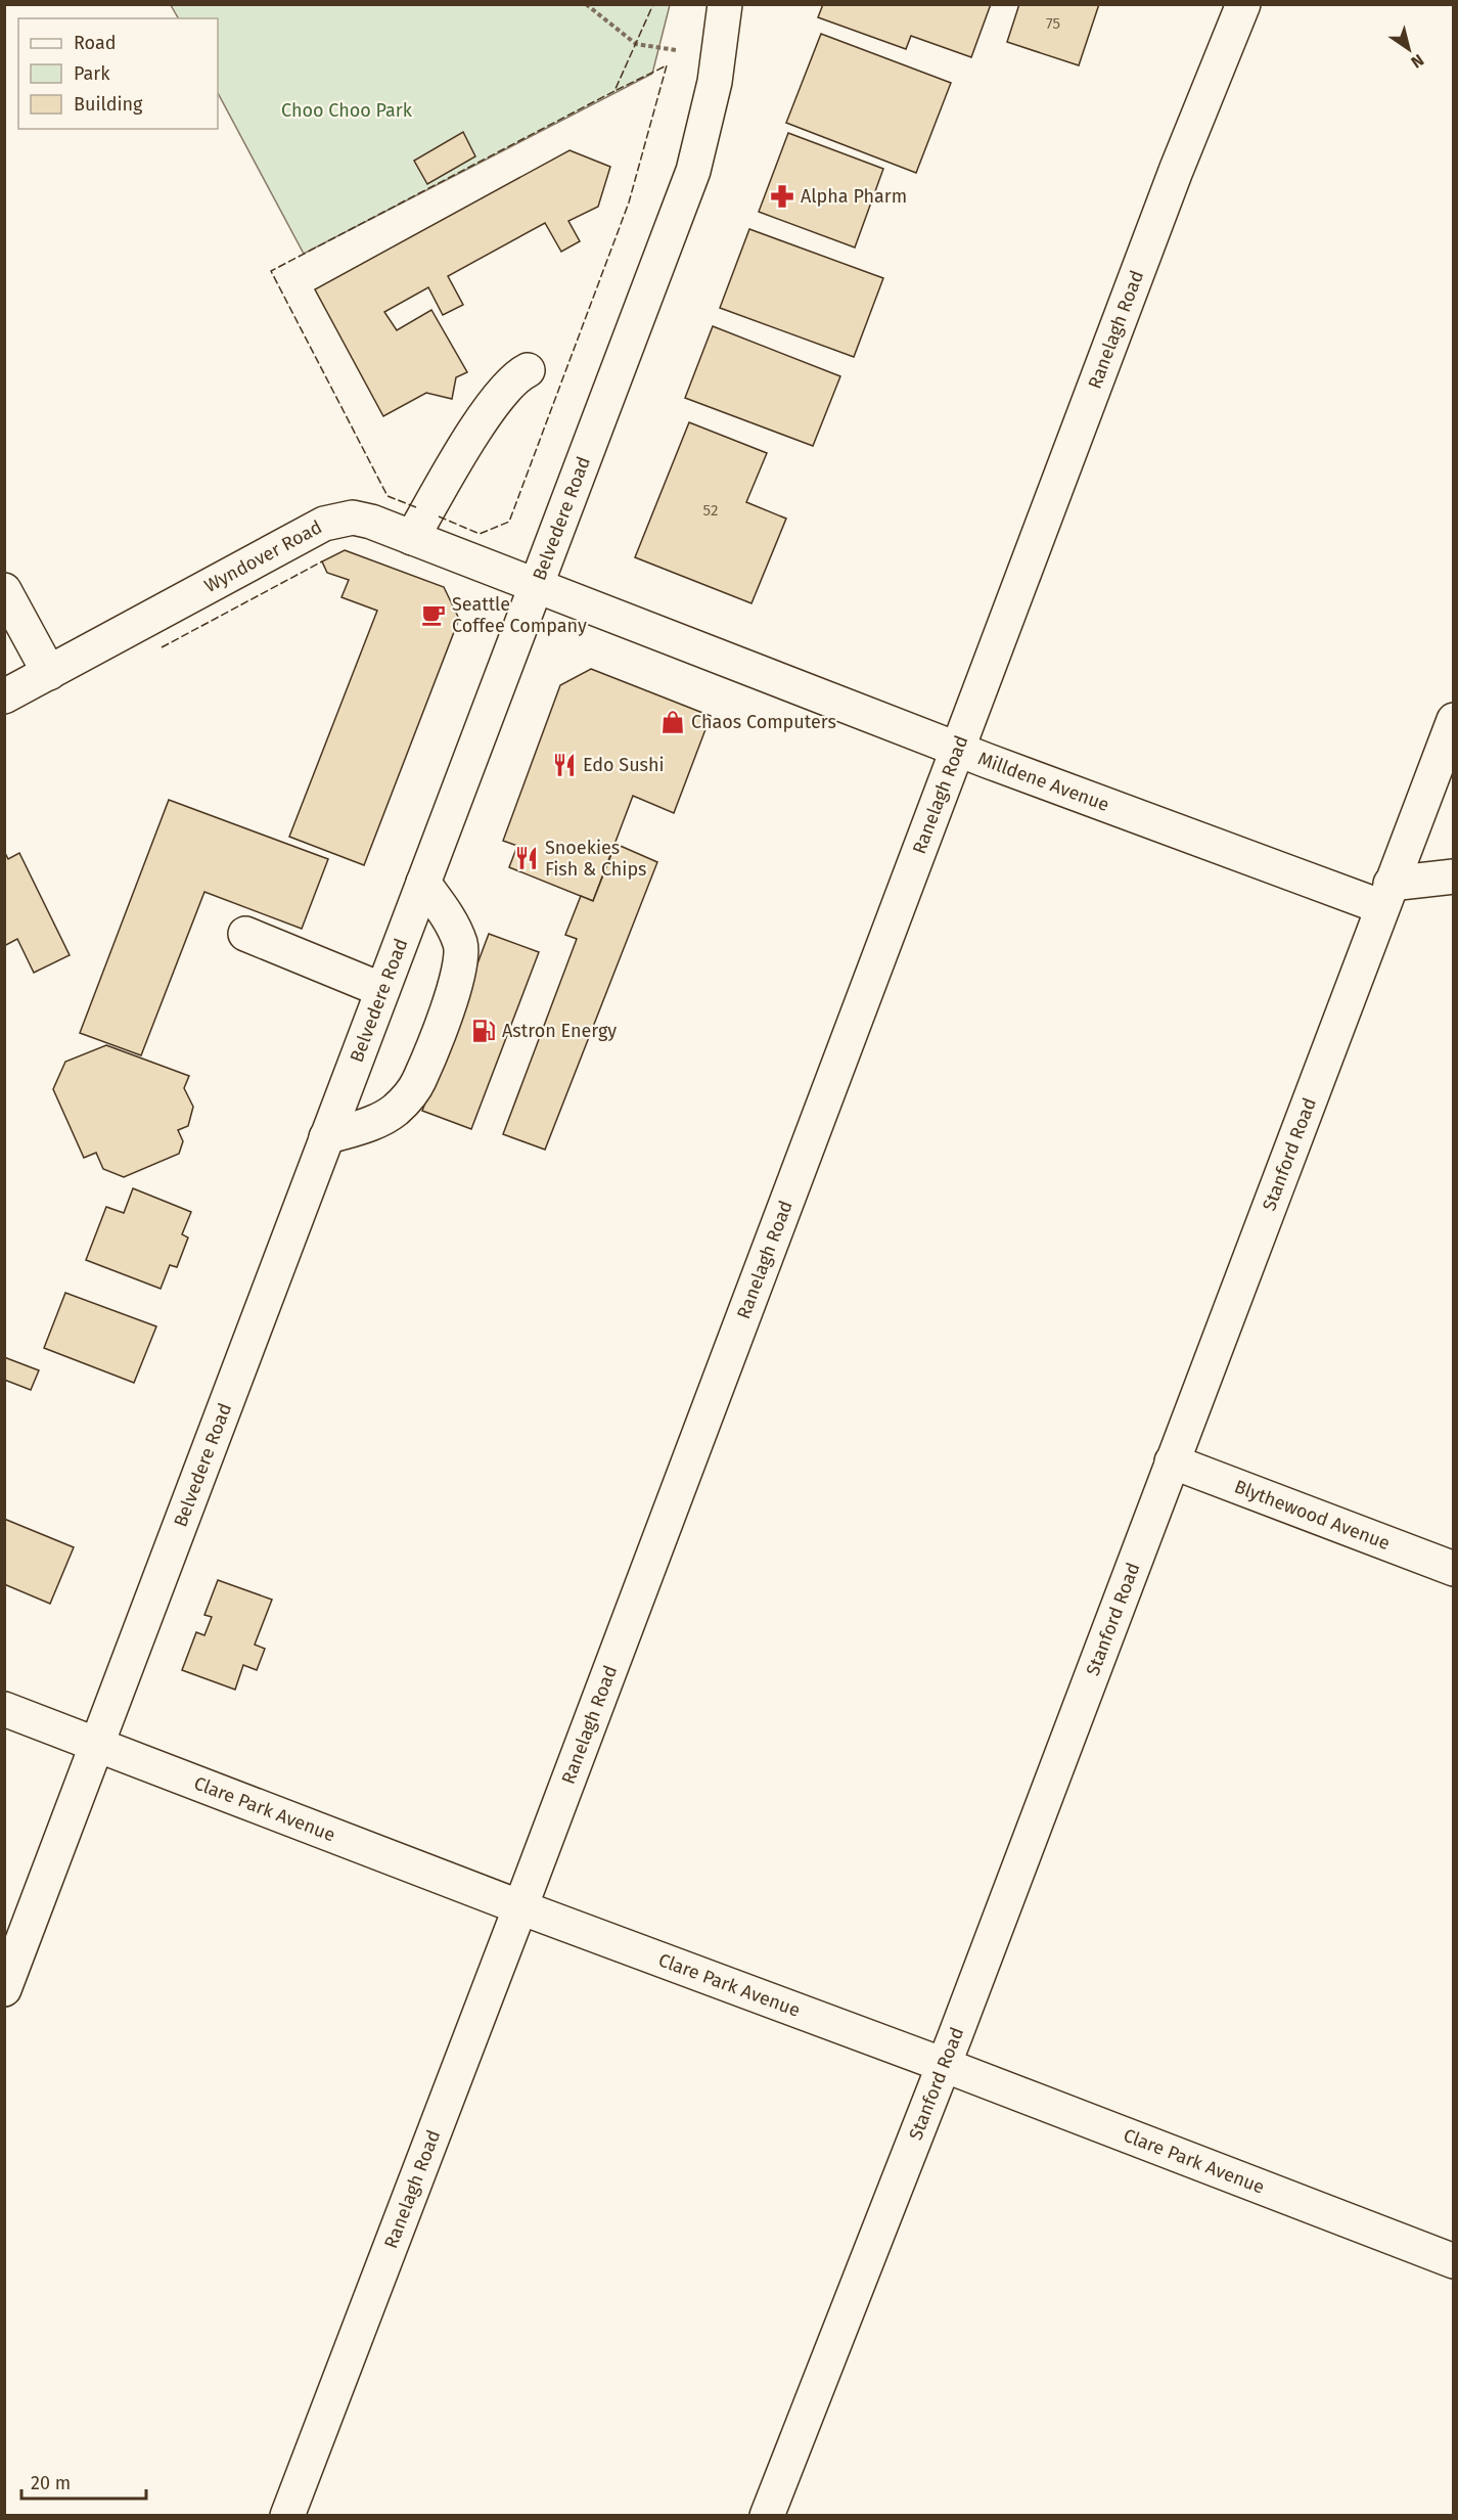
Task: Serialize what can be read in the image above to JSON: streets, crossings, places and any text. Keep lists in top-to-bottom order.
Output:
{
  "streets": {
    "street": [
      "Ranelagh Road",
      "Belvedere Road",
      "Wyndover Road",
      "Milldene Avenue",
      "Stanford Road",
      "Blythewood Avenue",
      "Clare Park Avenue"
    ]
  },
  "crossings": [
    ["Ranelagh Road", "Milldene Avenue"],
    ["Ranelagh Road", "Clare Park Avenue"],
    ["Belvedere Road", "Wyndover Road"],
    ["Belvedere Road", "Milldene Avenue"],
    ["Belvedere Road", "Clare Park Avenue"],
    ["Wyndover Road", "Milldene Avenue"],
    ["Milldene Avenue", "Stanford Road"],
    ["Stanford Road", "Blythewood Avenue"],
    ["Stanford Road", "Clare Park Avenue"]
  ],
  "parks": ["Choo Choo Park"],
  "places": {
    "pharmacy": ["Alpha Pharm"],
    "cafe": ["Seattle Coffee Company"],
    "shop": ["Chaos Computers"],
    "restaurant": ["Edo Sushi", "Snoekies Fish & Chips"],
    "fuel station": ["Astron Energy"]
  },
  "house_numbers": ["75", "52"],
  "legend": ["Road", "Park", "Building"],
  "scale_bar": "20 m",
  "north": "bottom right"
}
